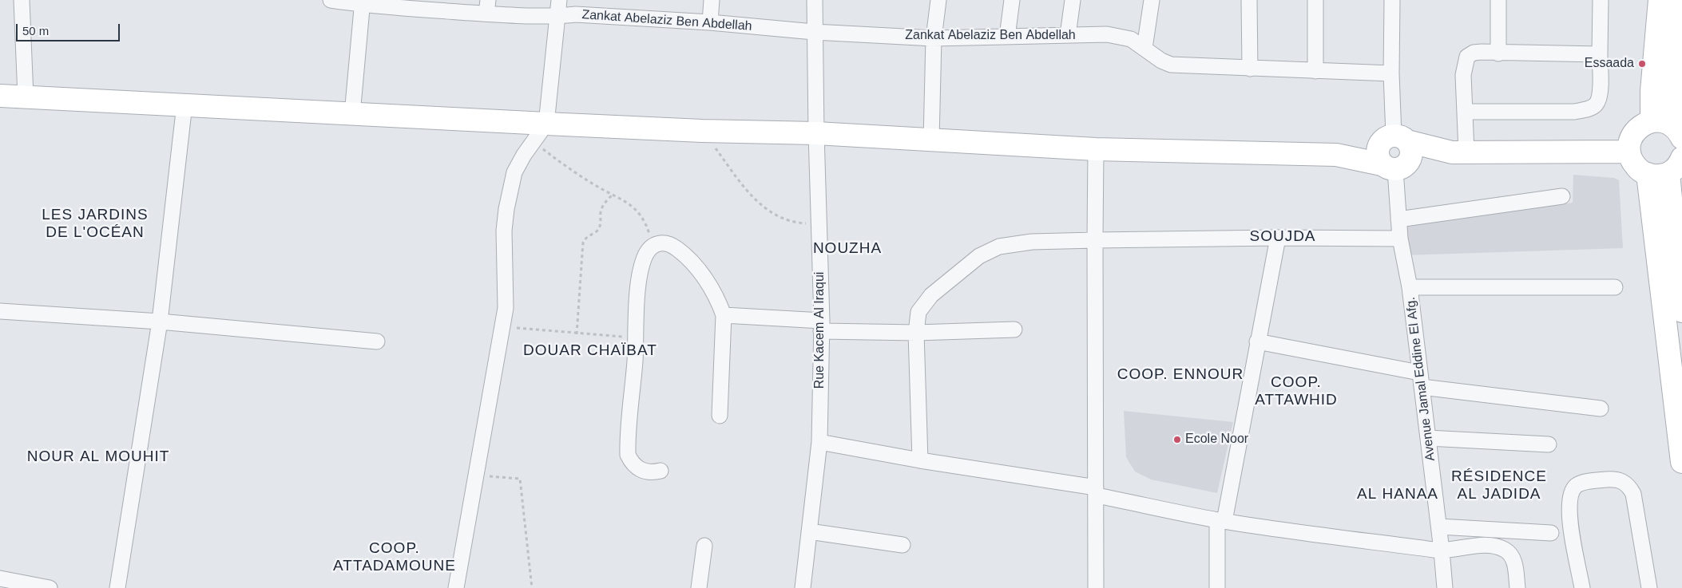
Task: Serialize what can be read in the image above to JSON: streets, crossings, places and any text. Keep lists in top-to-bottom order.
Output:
{
  "streets": {
    "street": ["Zankat Abelaziz Ben Abdellah", "Rue Kacem Al Iraqui", "Avenue Jamal Eddine El Afg."]
  },
  "crossings": [
    ["Zankat Abelaziz Ben Abdellah", "Rue Kacem Al Iraqui"]
  ],
  "districts": [
    "LES JARDINS DE L'OCÉAN",
    "SOUJDA",
    "NOUZHA",
    "DOUAR CHAÏBAT",
    "COOP. ENNOUR",
    "COOP. ATTAWHID",
    "NOUR AL MOUHIT",
    "RÉSIDENCE AL JADIDA",
    "AL HANAA",
    "COOP. ATTADAMOUNE"
  ],
  "places": ["Essaada", "Ecole Noor"],
  "scale_bar": "50 m"
}
